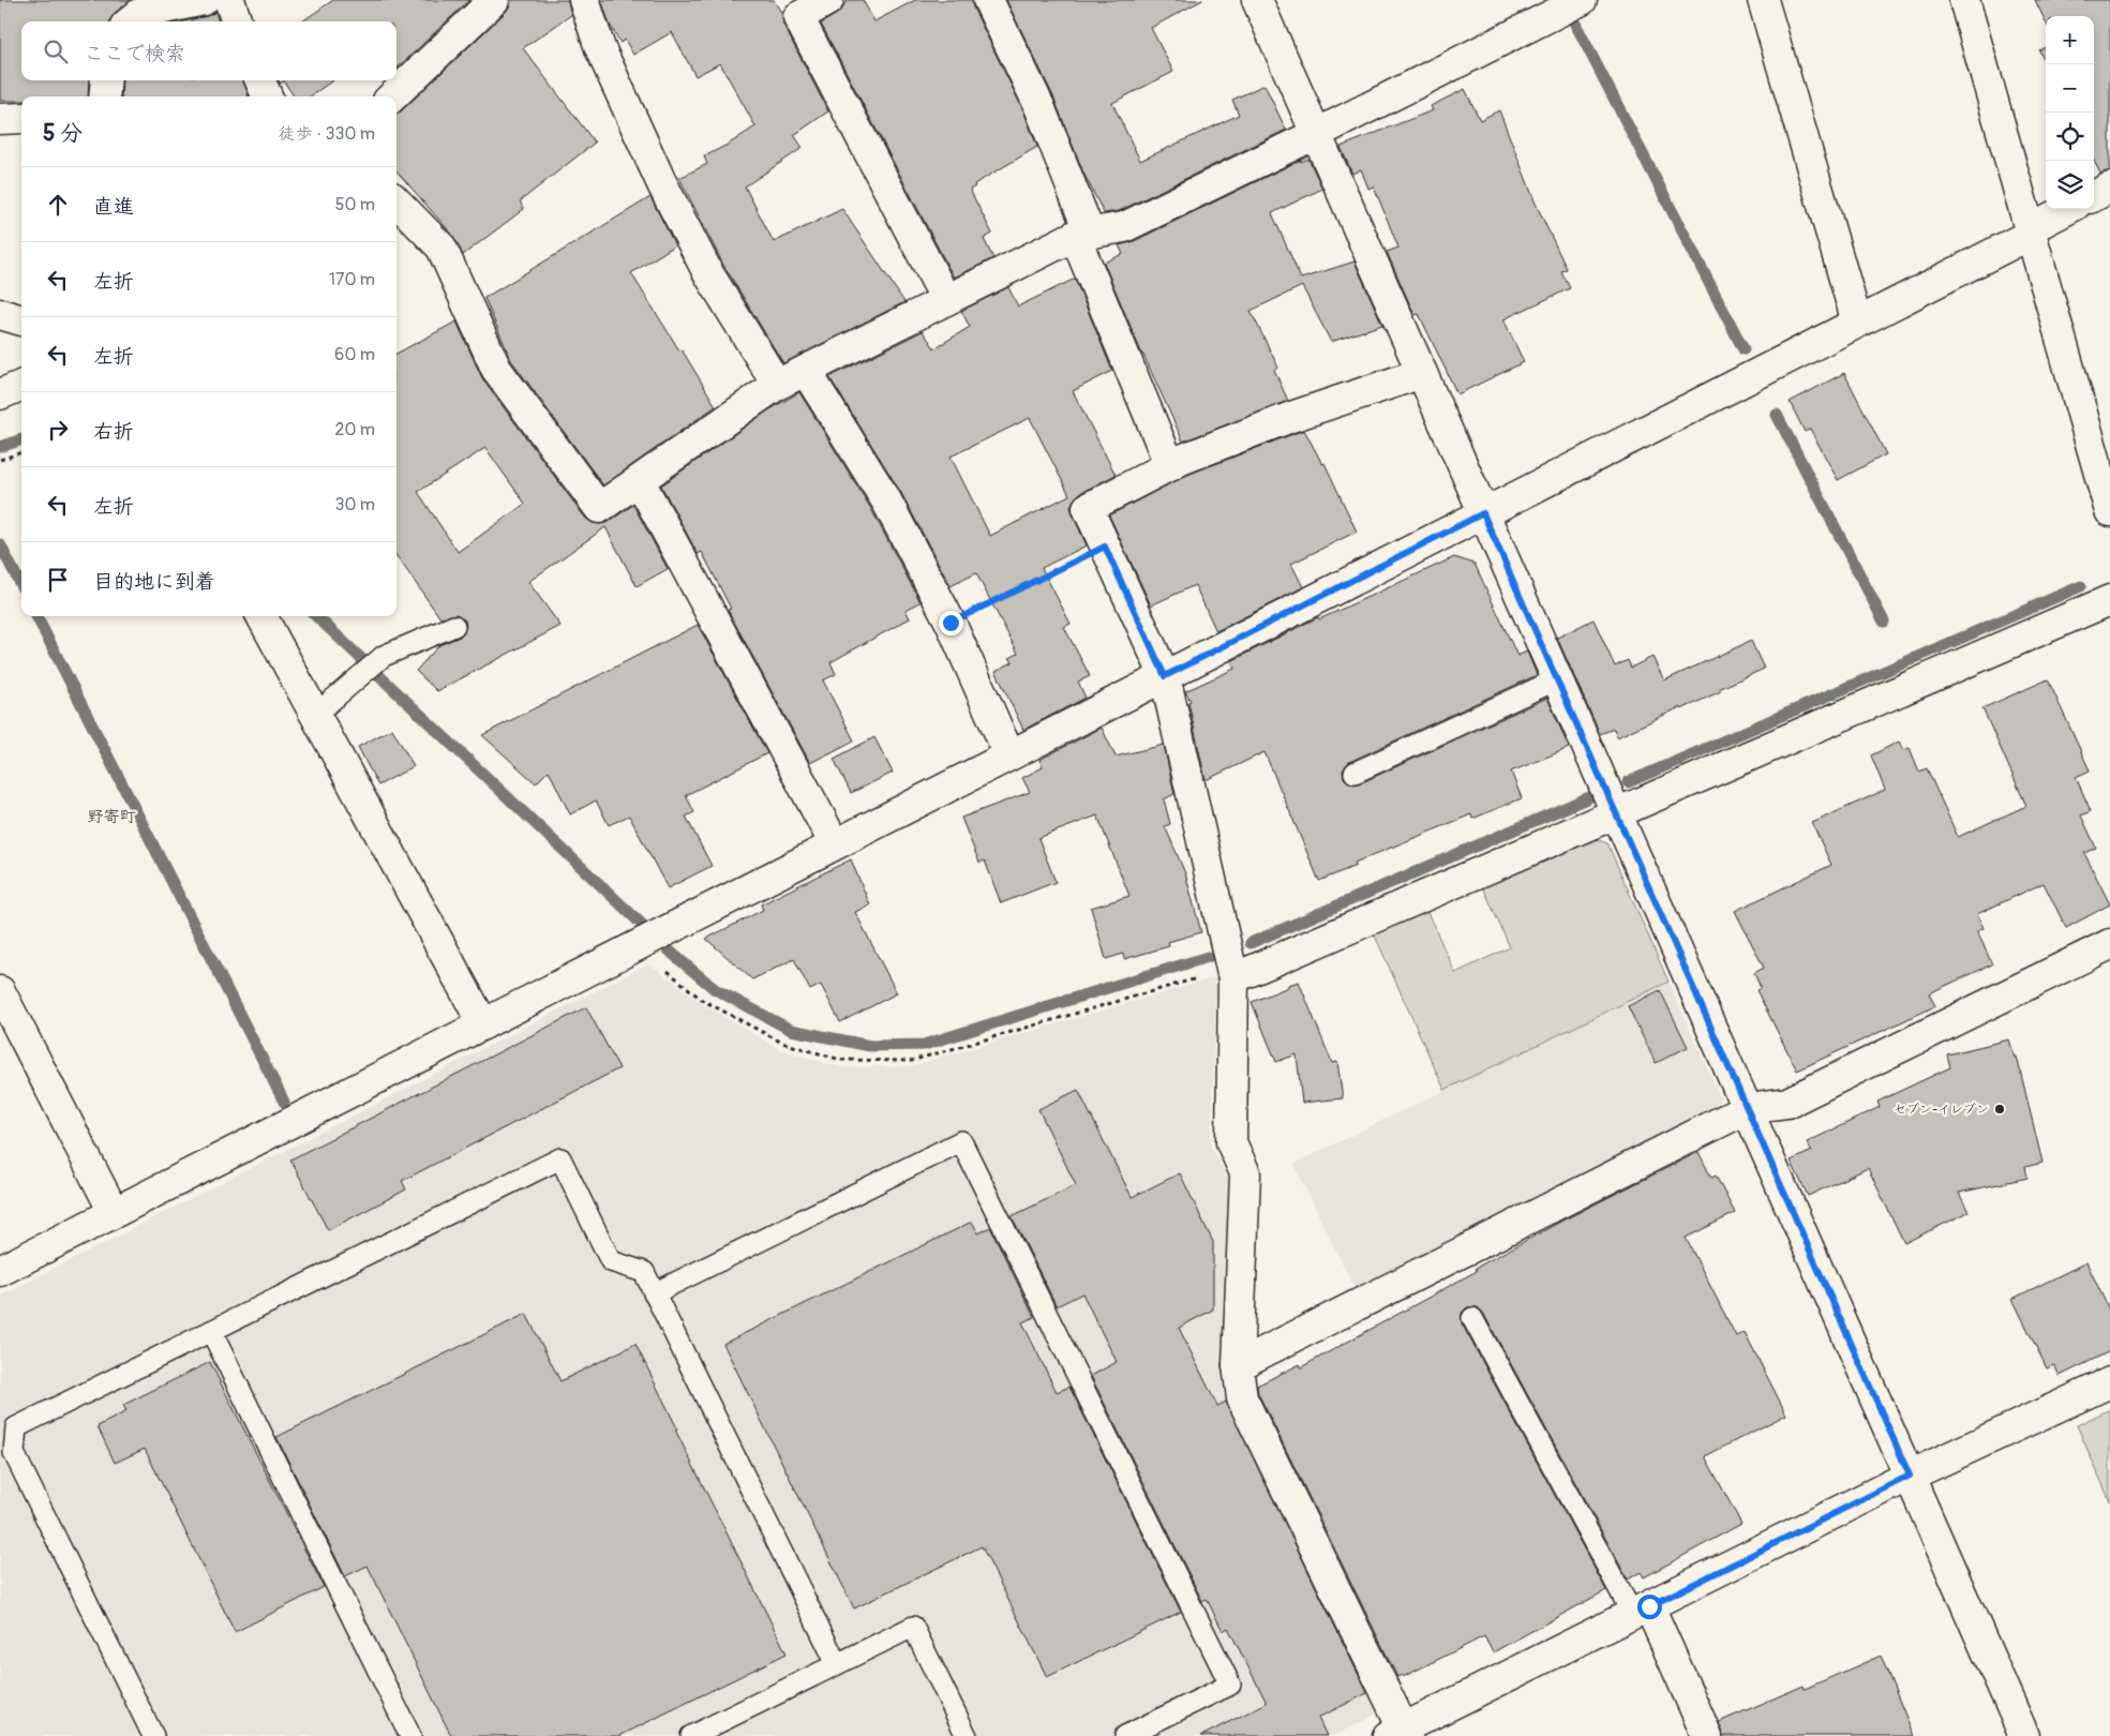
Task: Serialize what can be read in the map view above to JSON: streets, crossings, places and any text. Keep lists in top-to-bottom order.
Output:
{
  "districts": ["野寄町"],
  "places": ["セブン-イレブン"],
  "page": {
    "map_buttons": ["+", "−"],
    "search": "ここで検索",
    "heading": ["5 分", "徒歩 · 330 m"],
    "list": [
      ["直進", "50 m"],
      ["左折", "170 m"],
      ["左折", "60 m"],
      ["右折", "20 m"],
      ["左折", "30 m"],
      "目的地に到着"
    ]
  }
}
